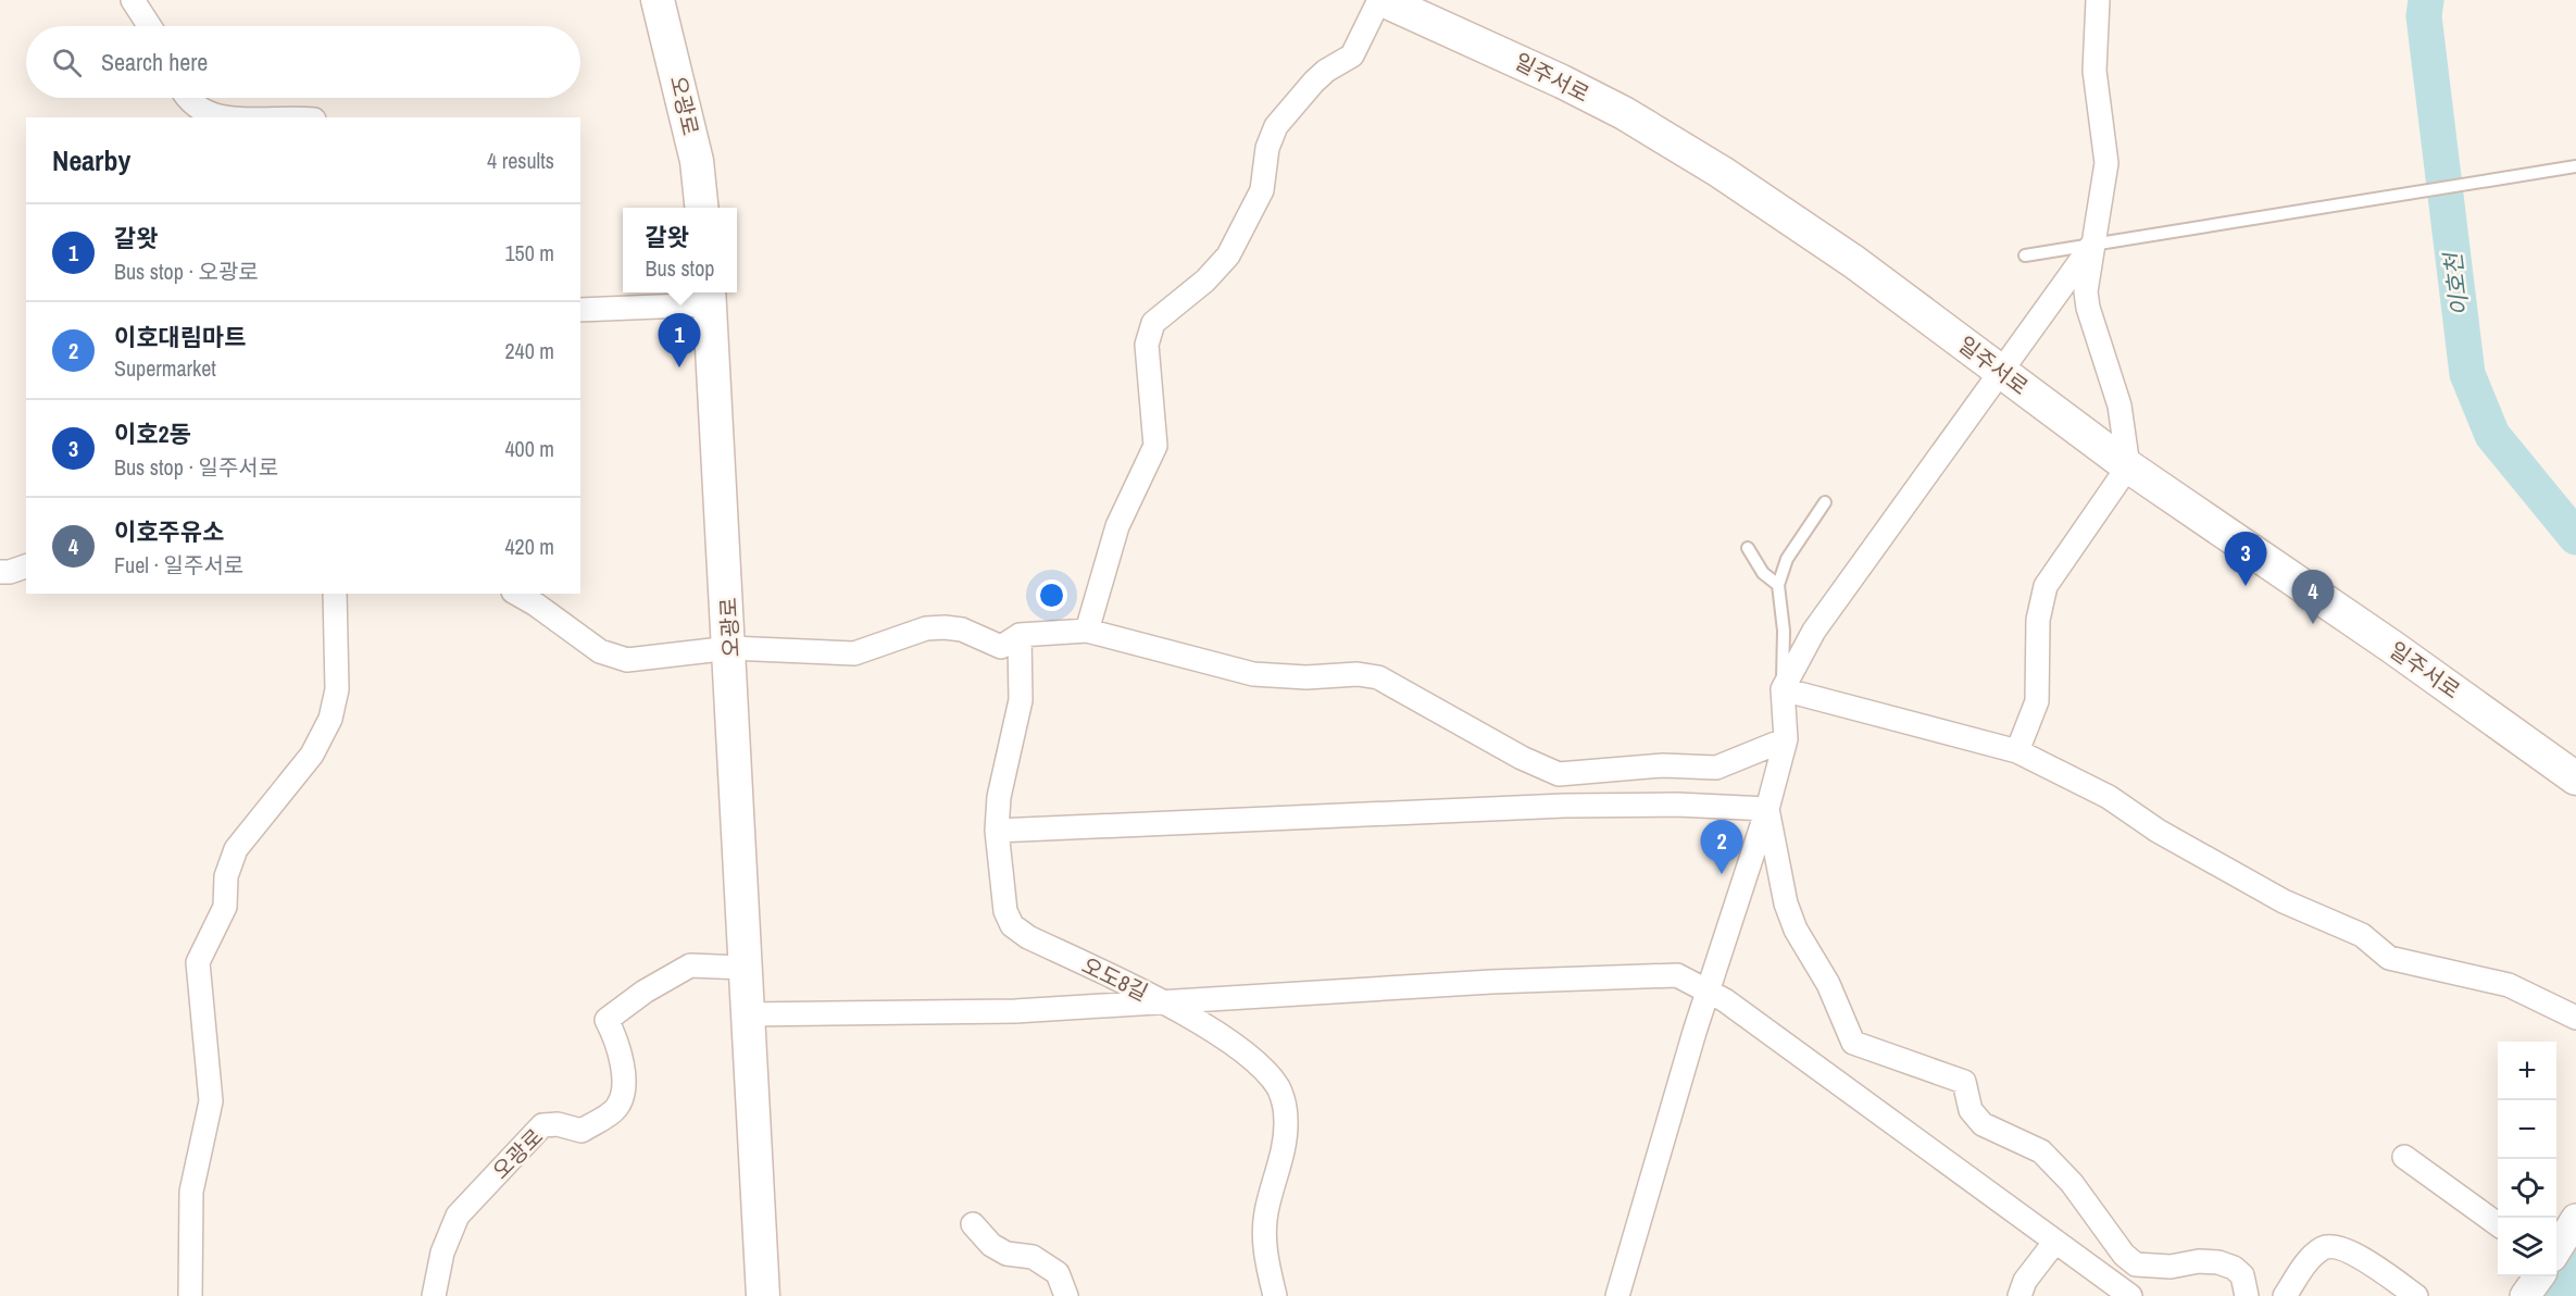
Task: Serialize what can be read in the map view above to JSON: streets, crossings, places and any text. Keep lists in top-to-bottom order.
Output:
{
  "streets": {
    "main road": ["일주서로", "오광로"],
    "street": ["오도8길"]
  },
  "water": ["이호천"],
  "page": {
    "search": "Search here",
    "heading": ["Nearby", "4 results"],
    "list": [
      {
        "mark": "1",
        "name": "갈왓",
        "note": "Bus stop · 오광로",
        "value": "150 m"
      },
      {
        "mark": "2",
        "name": "이호대림마트",
        "note": "Supermarket",
        "value": "240 m"
      },
      {
        "mark": "3",
        "name": "이호2동",
        "note": "Bus stop · 일주서로",
        "value": "400 m"
      },
      {
        "mark": "4",
        "name": "이호주유소",
        "note": "Fuel · 일주서로",
        "value": "420 m"
      }
    ],
    "popup": ["갈왓", "Bus stop"],
    "pins": [
      "1",
      "3",
      "4",
      "2"
    ],
    "map_buttons": ["+", "−"]
  }
}
